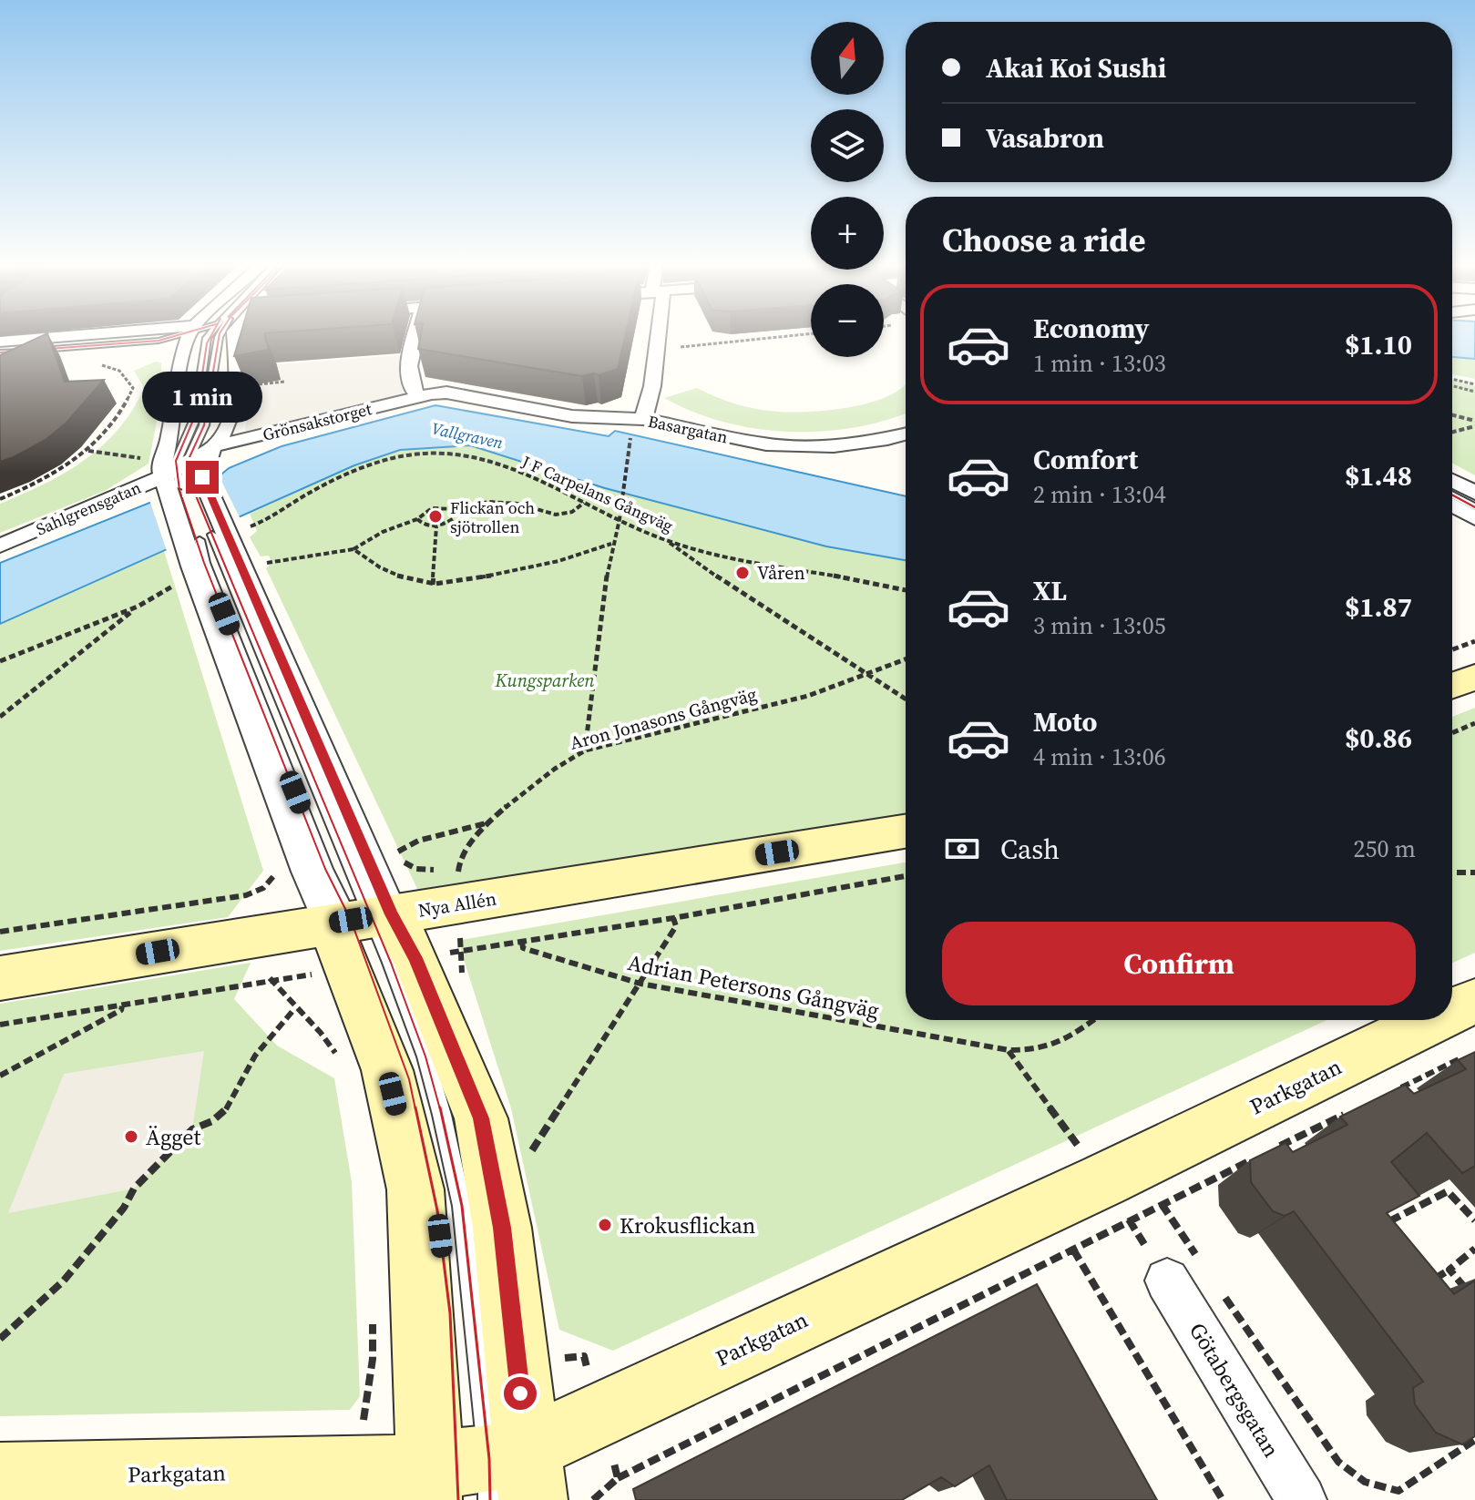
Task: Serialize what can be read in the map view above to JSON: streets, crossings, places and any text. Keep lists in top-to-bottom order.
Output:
{
  "streets": {
    "main road": ["Nya Allén", "Parkgatan"],
    "street": [
      "Grönsakstorget",
      "Basargatan",
      "Sahlgrensgatan",
      "Götabergsgatan"
    ],
    "path": ["J F Carpelans Gångväg", "Aron Jonasons Gångväg", "Adrian Petersons Gångväg"]
  },
  "crossings": [
    ["Grönsakstorget", "Basargatan"]
  ],
  "water": ["Vallgraven"],
  "parks": ["Kungsparken"],
  "places": [
    "Flickan och sjötrollen",
    "Våren",
    "Ägget",
    "Krokusflickan"
  ],
  "north": "top",
  "page": {
    "map_buttons": ["+", "−"],
    "banner": ["Akai Koi Sushi", "Vasabron"],
    "heading": "Choose a ride",
    "list": [
      {
        "name": "Economy",
        "note": "1 min · 13:03",
        "value": "$1.10"
      },
      {
        "name": "Comfort",
        "note": "2 min · 13:04",
        "value": "$1.48"
      },
      {
        "name": "XL",
        "note": "3 min · 13:05",
        "value": "$1.87"
      },
      {
        "name": "Moto",
        "note": "4 min · 13:06",
        "value": "$0.86"
      }
    ],
    "bubble": "1 min",
    "pay": ["Cash", "250 m"],
    "buttons": "Confirm"
  }
}
